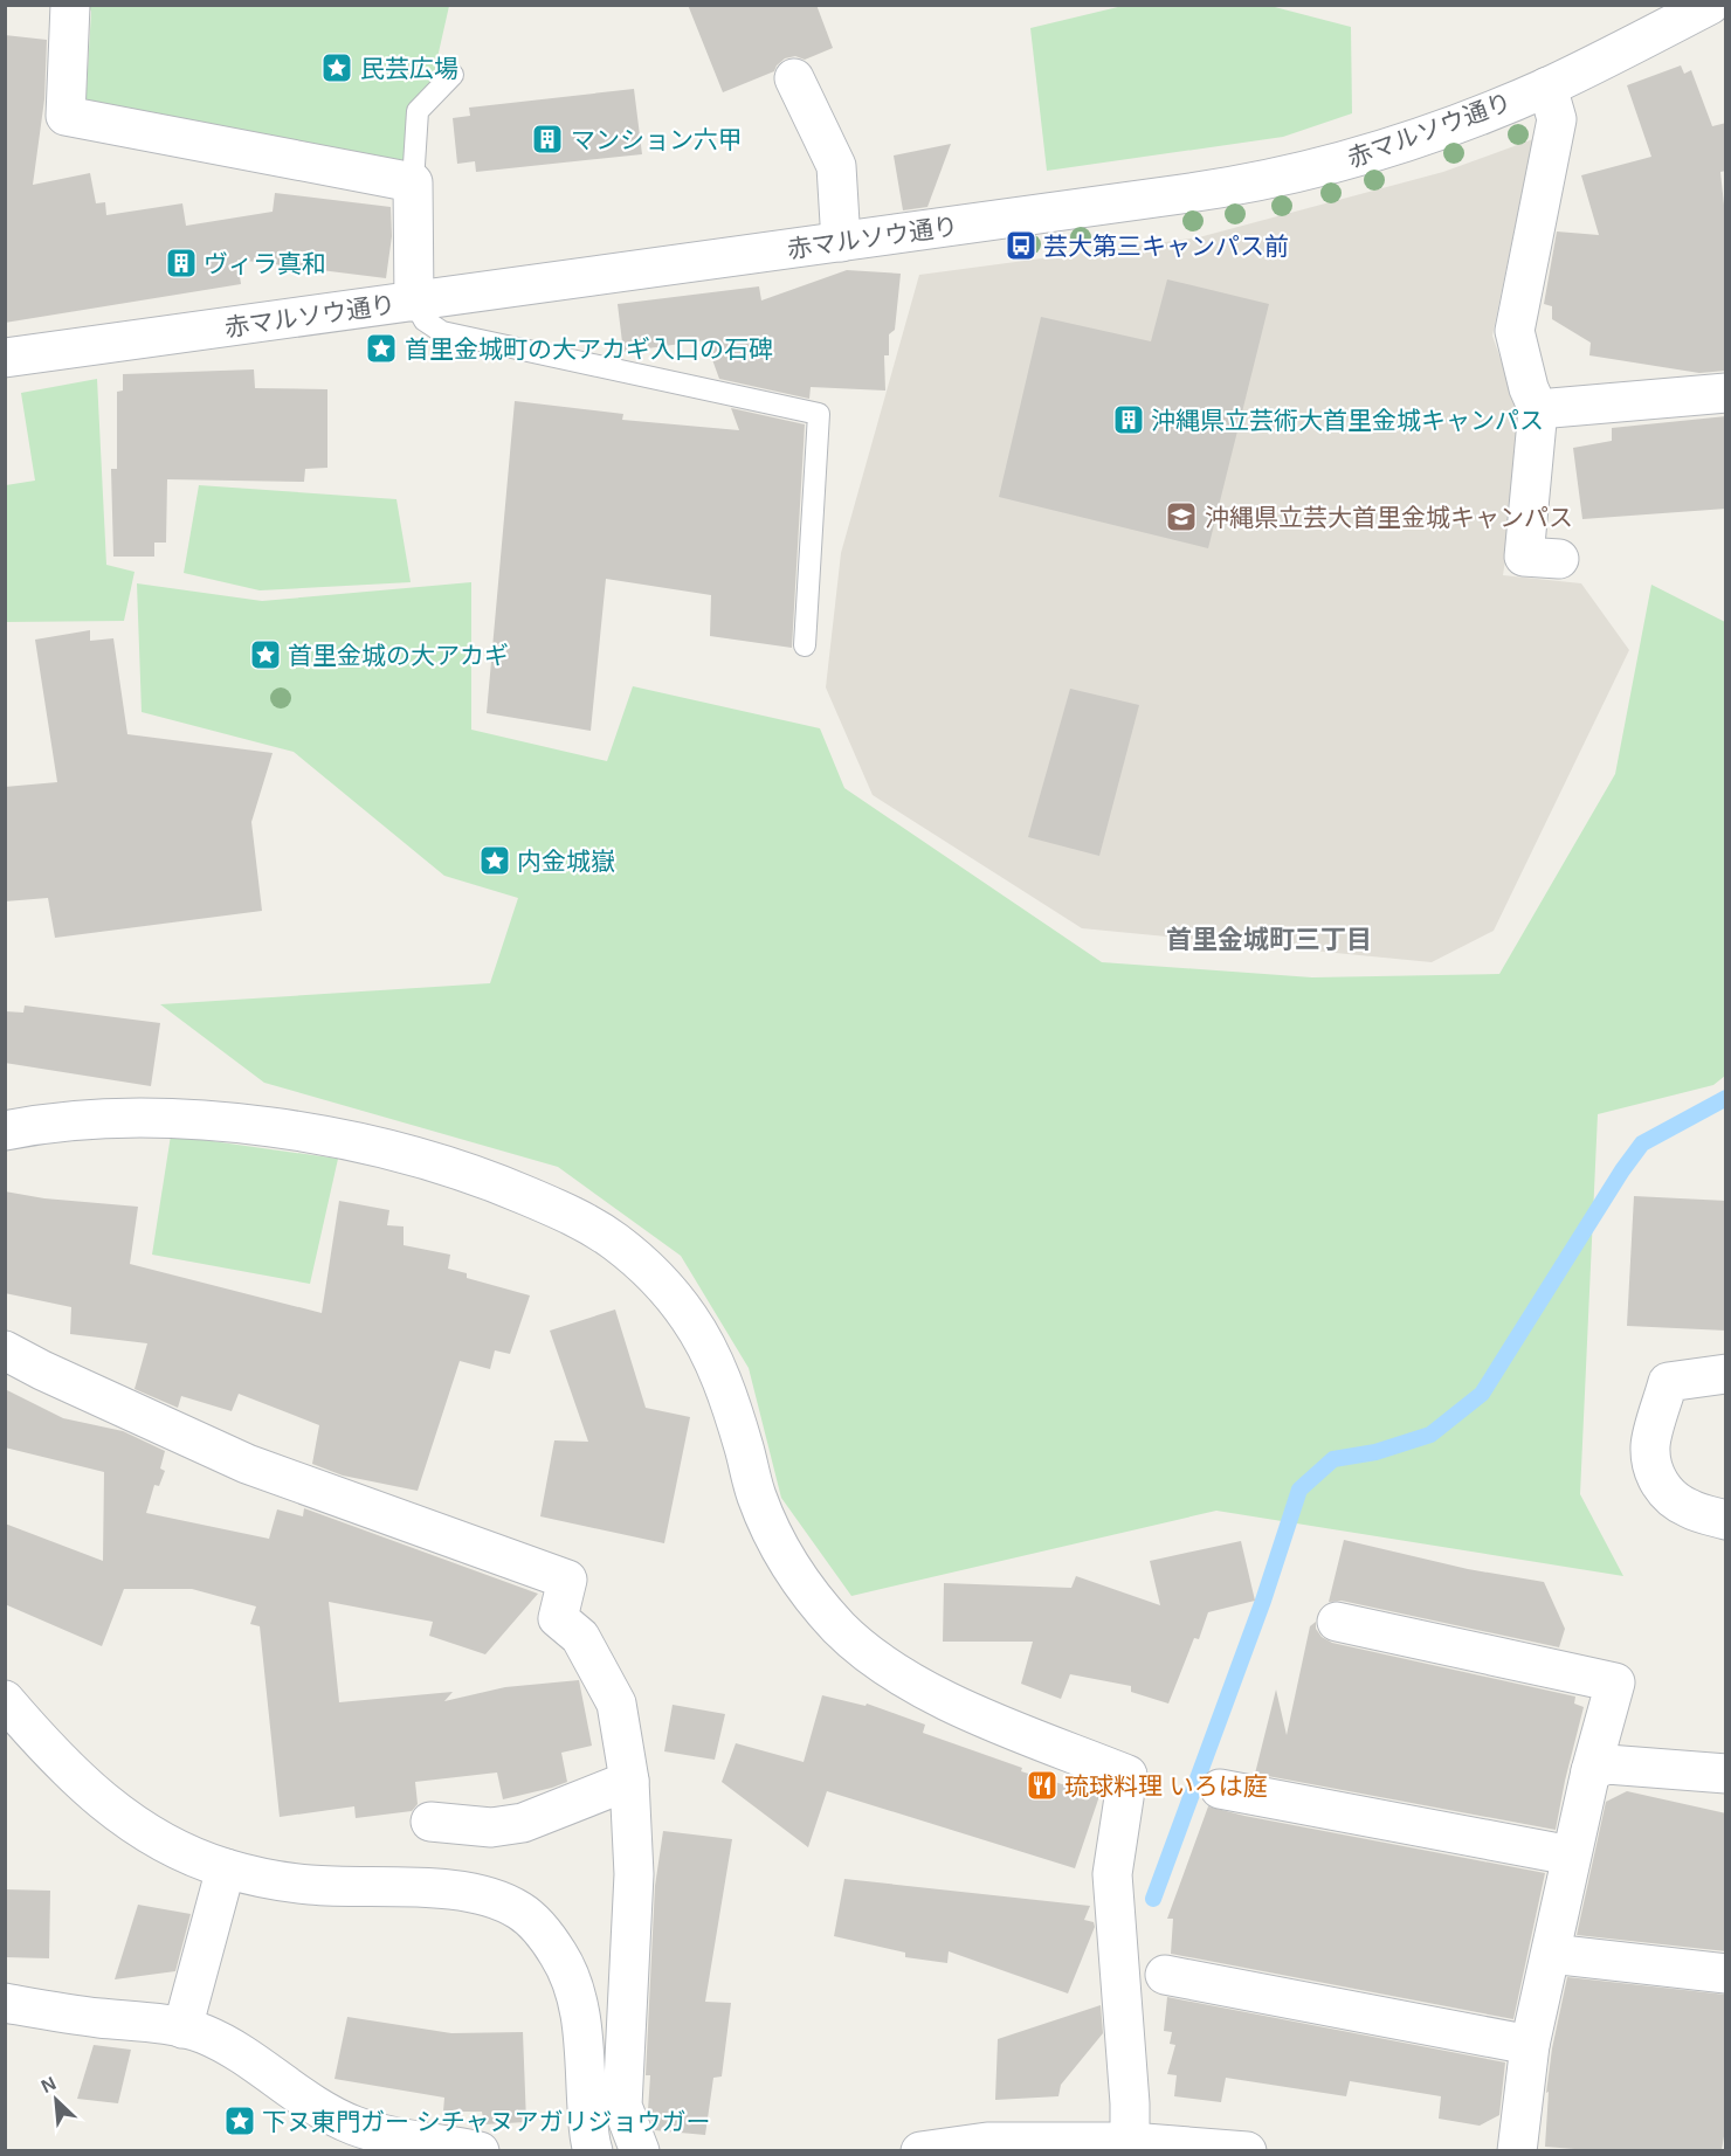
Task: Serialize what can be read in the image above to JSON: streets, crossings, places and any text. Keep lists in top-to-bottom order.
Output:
{
  "streets": {
    "street": ["赤マルソウ通り"]
  },
  "districts": ["首里金城町三丁目"],
  "places": {
    "place": [
      "民芸広場",
      "首里金城町の大アカギ入口の石碑",
      "首里金城の大アカギ",
      "内金城嶽",
      "下ヌ東門ガー シチャヌアガリジョウガー"
    ],
    "building": ["マンション六甲", "ヴィラ真和", "沖縄県立芸術大首里金城キャンパス"],
    "bus stop": ["芸大第三キャンパス前"],
    "school or university": ["沖縄県立芸大首里金城キャンパス"],
    "restaurant": ["琉球料理 いろは庭"]
  },
  "north": "top left"
}
